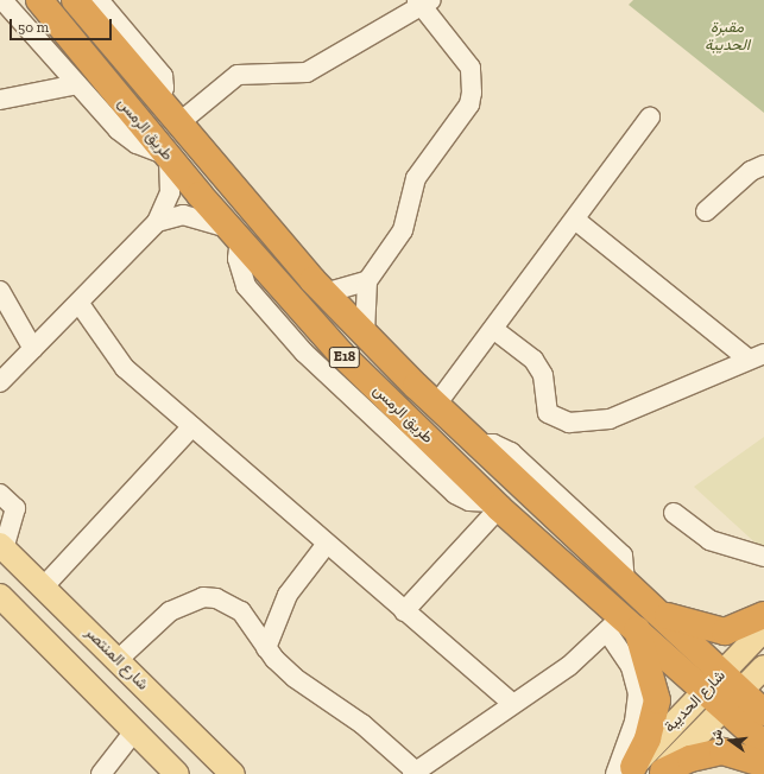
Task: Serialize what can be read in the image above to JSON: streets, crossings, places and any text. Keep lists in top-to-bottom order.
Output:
{
  "streets": {
    "highway": ["طريق الرمس", "E18"],
    "main road": ["شارع المنتصر", "شارع الحديبة"]
  },
  "crossings": [
    ["طريق الرمس", "E18"],
    ["طريق الرمس", "شارع الحديبة"],
    ["E18", "شارع الحديبة"]
  ],
  "parks": ["مقبرة الحديبة"],
  "scale_bar": "50 m",
  "north": "left"
}
